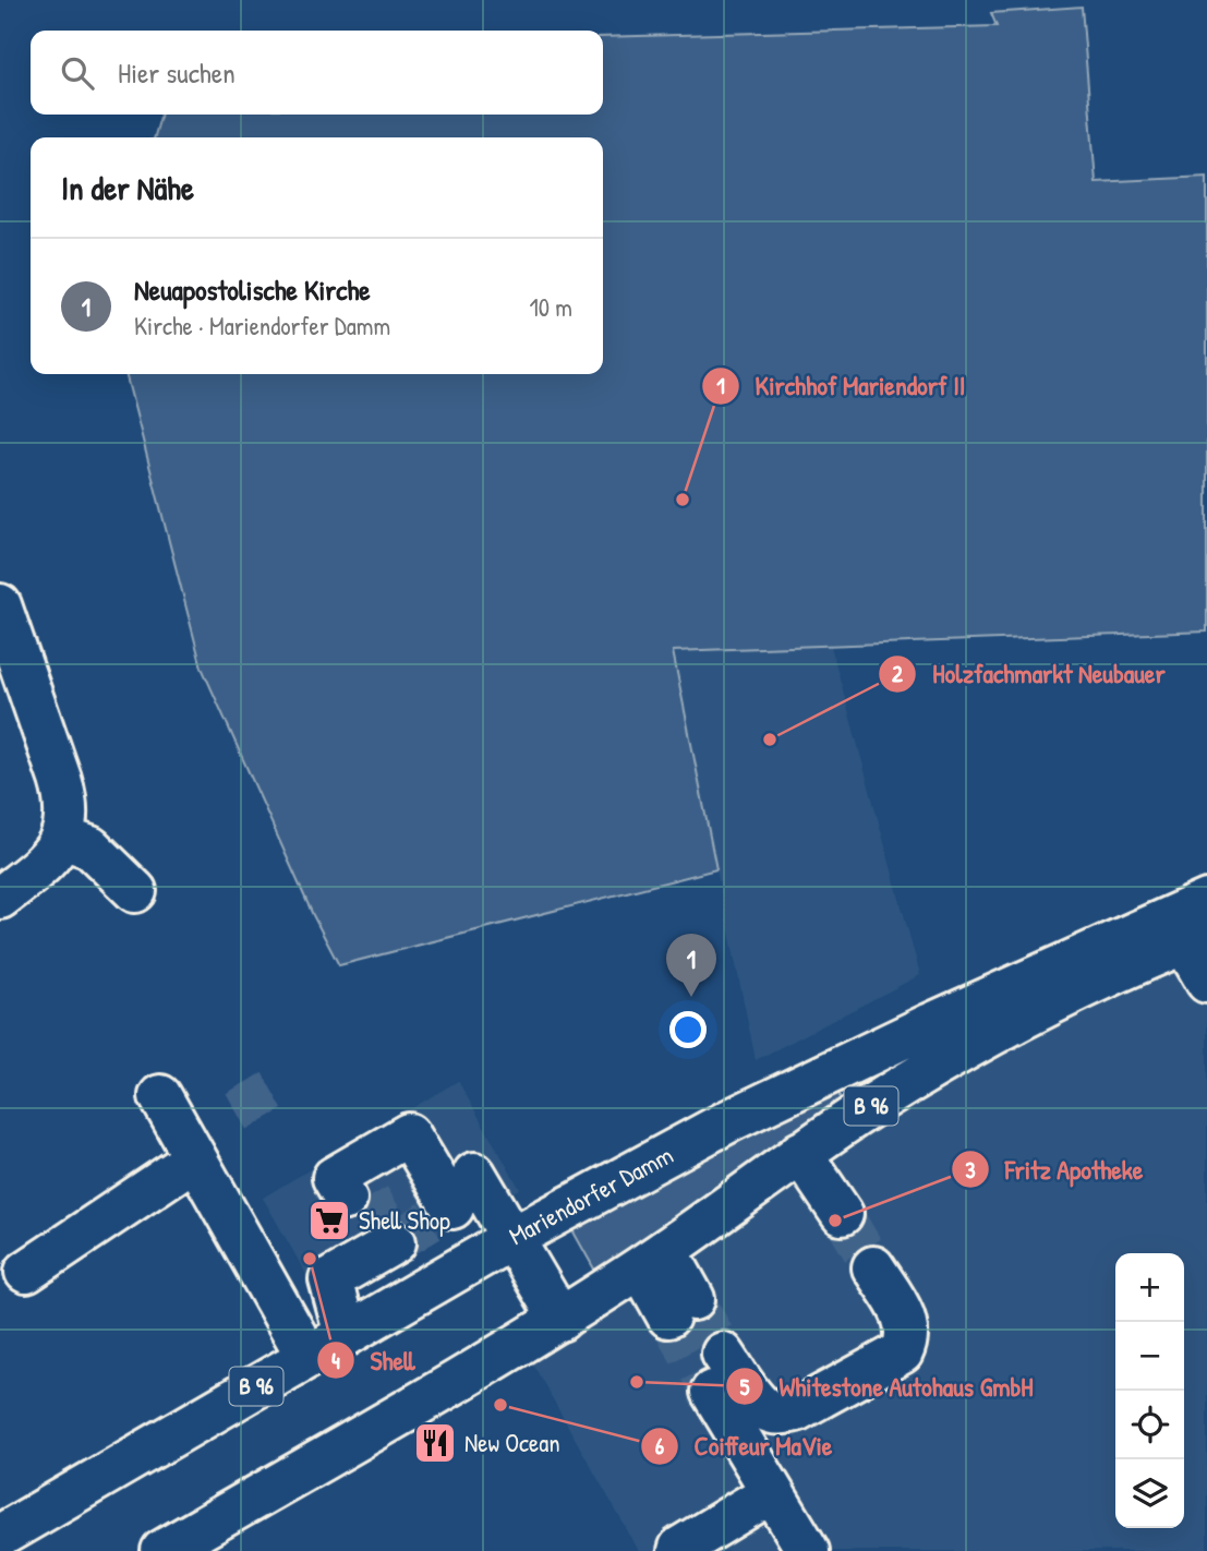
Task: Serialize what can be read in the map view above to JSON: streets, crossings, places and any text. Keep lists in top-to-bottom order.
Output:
{
  "streets": {
    "main road": ["B 96", "Mariendorfer Damm"]
  },
  "places": {
    "other": [
      "Kirchhof Mariendorf II",
      "Holzfachmarkt Neubauer",
      "Fritz Apotheke",
      "Shell",
      "Whitestone Autohaus GmbH",
      "Coiffeur MaVie"
    ],
    "supermarket": ["Shell Shop"],
    "restaurant": ["New Ocean"]
  },
  "page": {
    "search": "Hier suchen",
    "heading": "In der Nähe",
    "list": [
      {
        "mark": "1",
        "name": "Neuapostolische Kirche",
        "note": "Kirche · Mariendorfer Damm",
        "value": "10 m"
      }
    ],
    "pins": "1",
    "map_buttons": ["+", "−"]
  }
}
